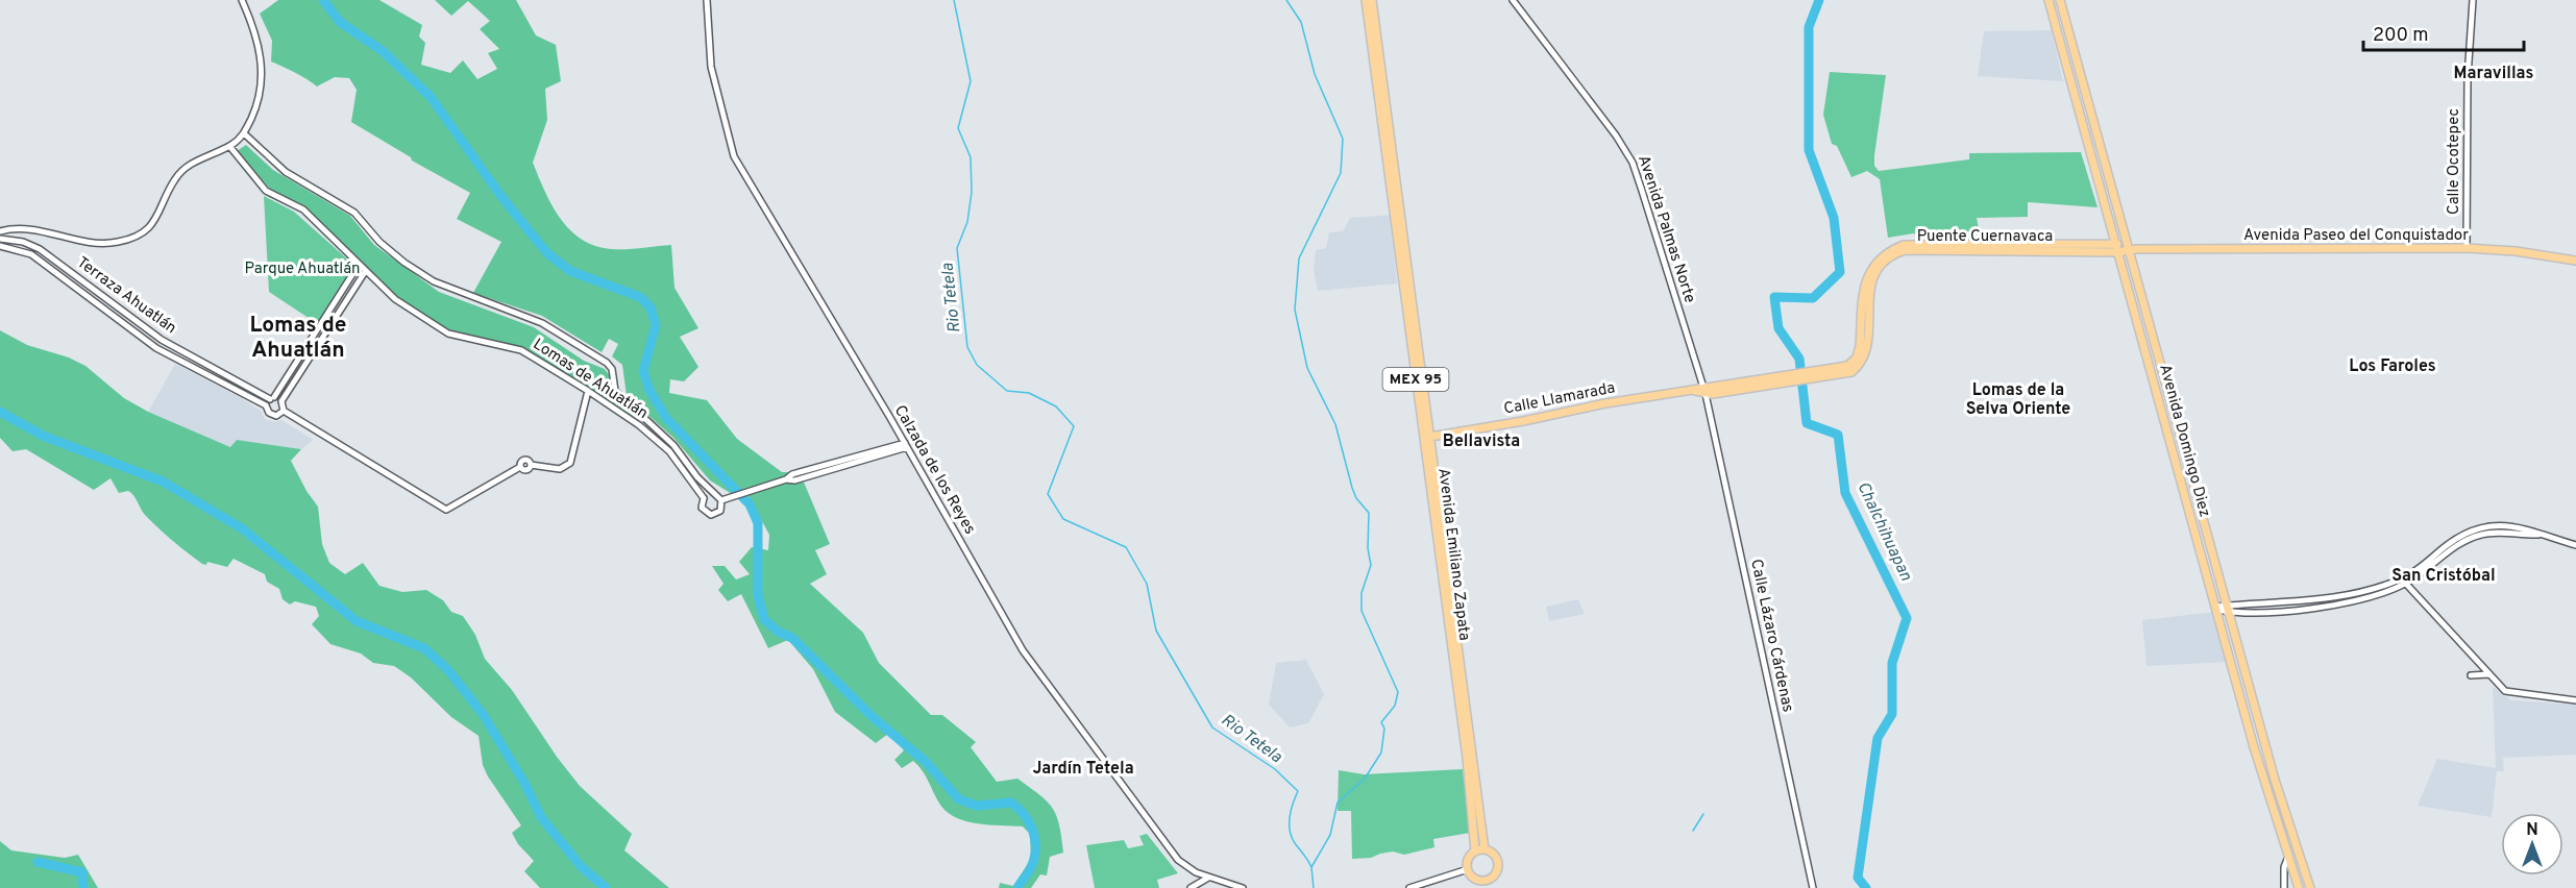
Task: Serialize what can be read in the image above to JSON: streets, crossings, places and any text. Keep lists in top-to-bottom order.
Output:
{
  "streets": {
    "main road": [
      "Avenida Paseo del Conquistador",
      "Puente Cuernavaca",
      "MEX 95",
      "Calle Llamarada",
      "Avenida Domingo Diez",
      "Avenida Emiliano Zapata"
    ],
    "street": [
      "Calle Ocotepec",
      "Avenida Palmas Norte",
      "Terraza Ahuatlán",
      "Lomas de Ahuatlán",
      "Calzada de los Reyes",
      "Calle Lázaro Cárdenas"
    ]
  },
  "crossings": [
    ["Calle Ocotepec", "Avenida Paseo del Conquistador"],
    ["Avenida Palmas Norte", "Puente Cuernavaca"],
    ["Avenida Palmas Norte", "Calle Llamarada"],
    ["Avenida Palmas Norte", "Calle Lázaro Cárdenas"],
    ["Avenida Paseo del Conquistador", "Puente Cuernavaca"],
    ["Avenida Paseo del Conquistador", "Avenida Domingo Diez"],
    ["Puente Cuernavaca", "Calle Llamarada"],
    ["Puente Cuernavaca", "Avenida Domingo Diez"],
    ["Puente Cuernavaca", "Calle Lázaro Cárdenas"],
    ["Calle Llamarada", "Avenida Emiliano Zapata"],
    ["Calle Llamarada", "Calle Lázaro Cárdenas"]
  ],
  "districts": [
    "Maravillas",
    "Lomas de Ahuatlán",
    "Los Faroles",
    "Lomas de la Selva Oriente",
    "Bellavista",
    "San Cristóbal",
    "Jardín Tetela"
  ],
  "water": ["Rio Tetela", "Chalchihuapan"],
  "parks": ["Parque Ahuatlán"],
  "scale_bar": "200 m",
  "north": "top"
}
